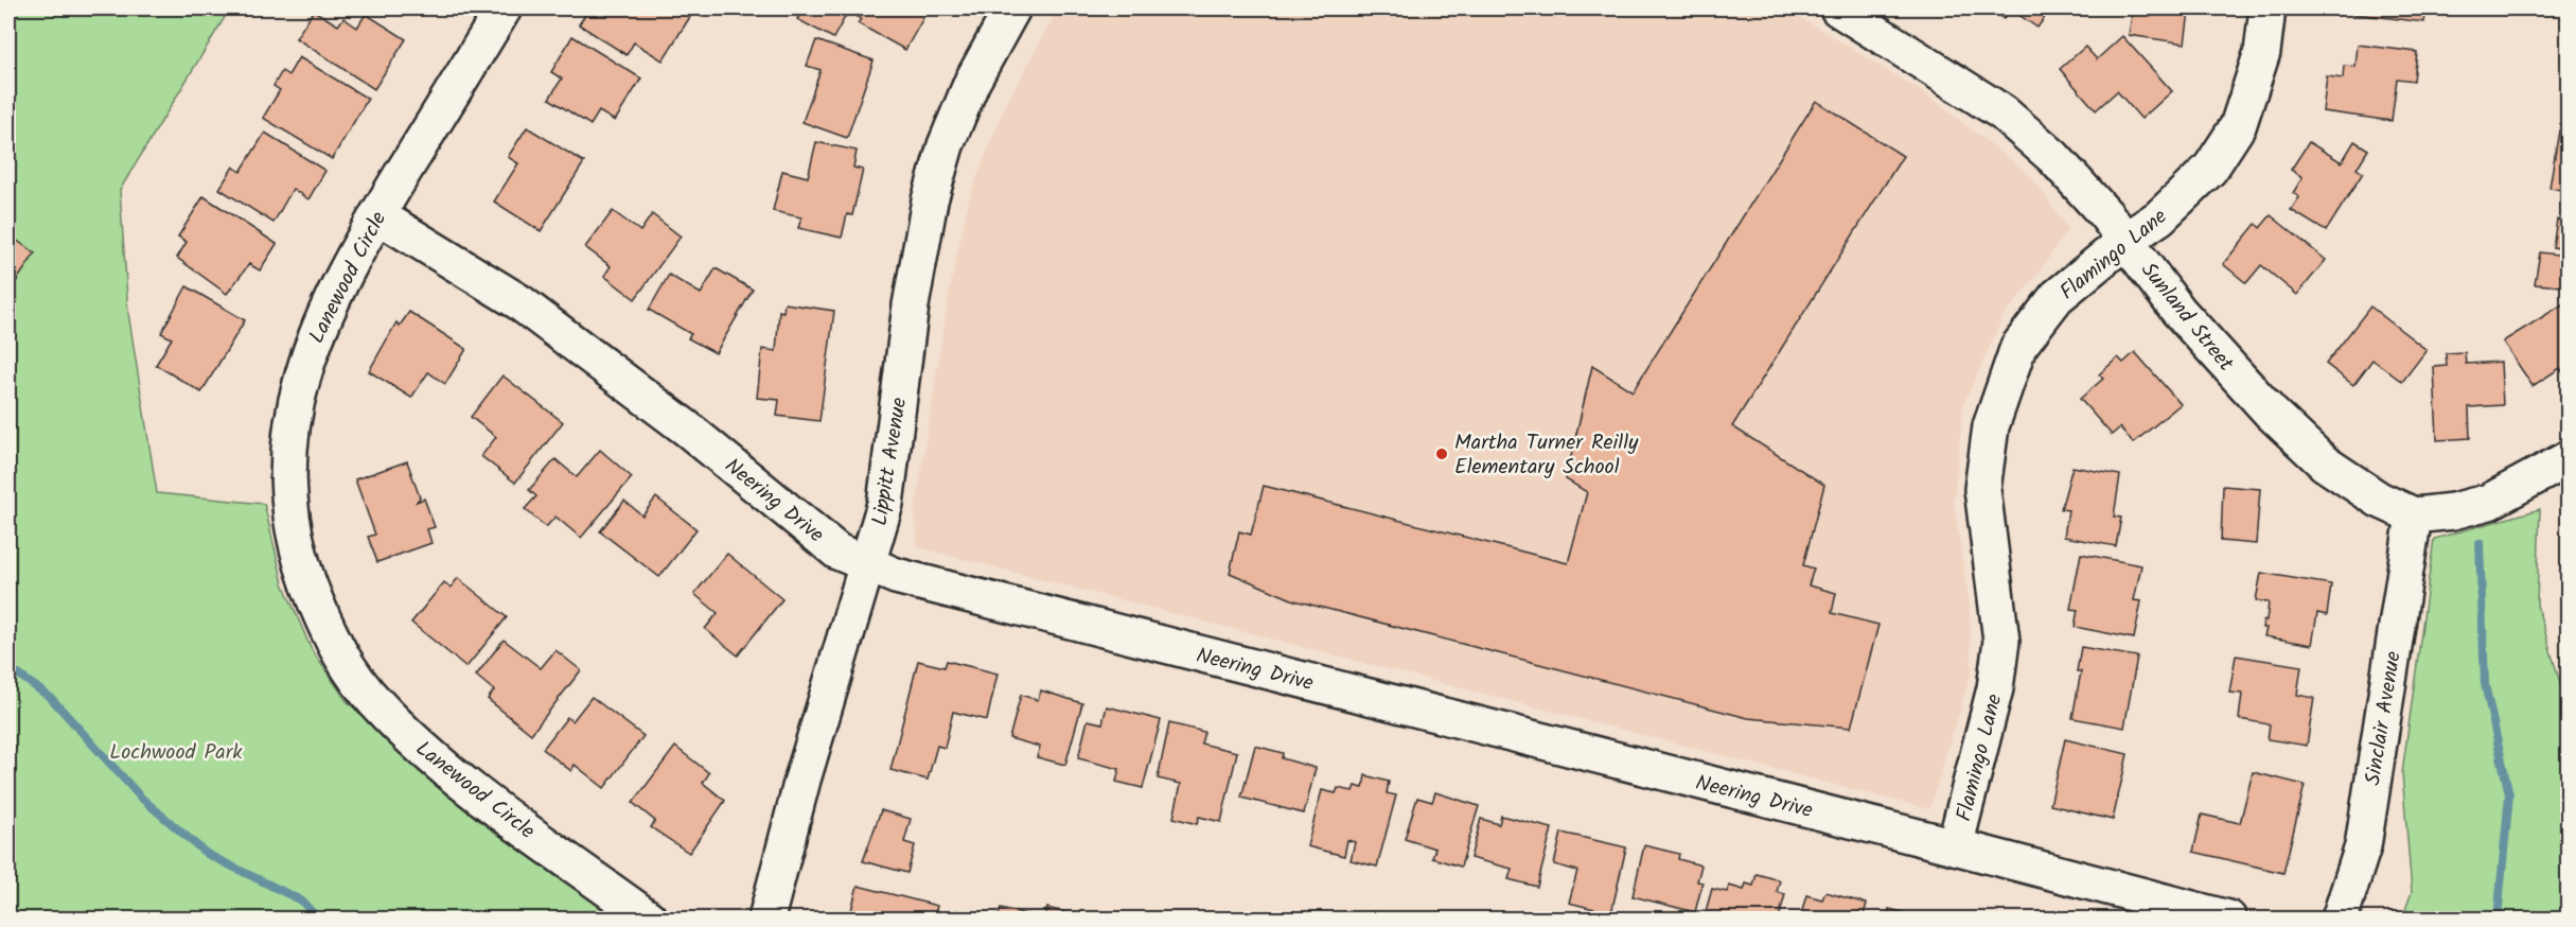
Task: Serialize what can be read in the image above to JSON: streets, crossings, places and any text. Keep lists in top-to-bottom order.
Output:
{
  "streets": {
    "street": [
      "Flamingo Lane",
      "Lanewood Circle",
      "Sunland Street",
      "Lippitt Avenue",
      "Neering Drive",
      "Sinclair Avenue"
    ]
  },
  "crossings": [
    ["Flamingo Lane", "Sunland Street"],
    ["Flamingo Lane", "Neering Drive"],
    ["Lanewood Circle", "Neering Drive"],
    ["Sunland Street", "Sinclair Avenue"],
    ["Lippitt Avenue", "Neering Drive"]
  ],
  "parks": ["Lochwood Park"],
  "places": ["Martha Turner Reilly Elementary School"]
}
